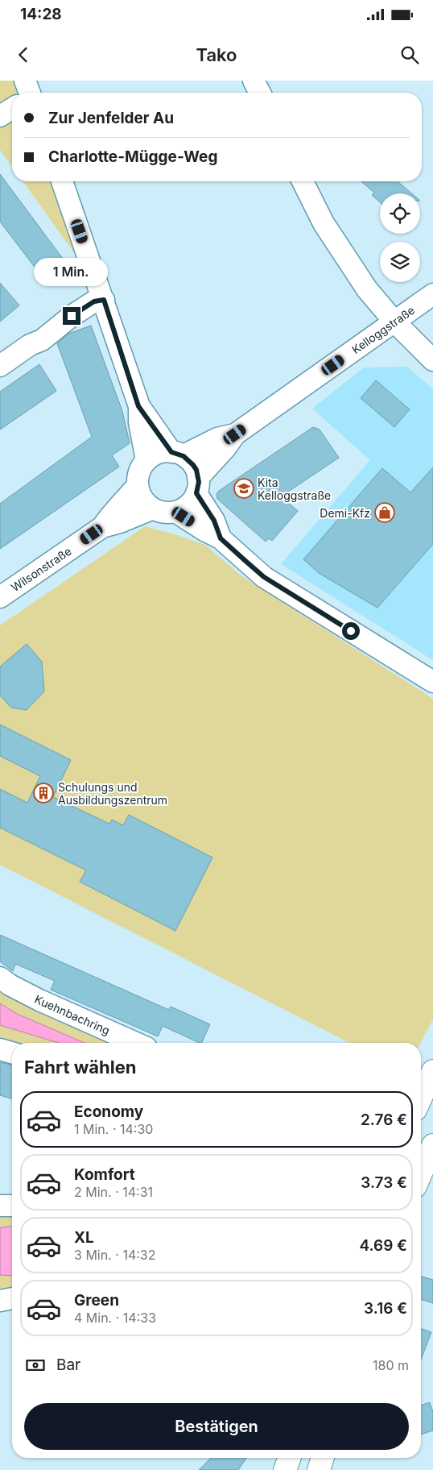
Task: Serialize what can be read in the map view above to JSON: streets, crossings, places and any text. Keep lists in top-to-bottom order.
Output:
{
  "streets": {
    "street": ["Kelloggstraße", "Wilsonstraße", "Kuehnbachring"]
  },
  "crossings": [
    ["Kelloggstraße", "Wilsonstraße"]
  ],
  "places": {
    "school or university": ["Kita Kelloggstraße"],
    "shop": ["Demi-Kfz"],
    "building": ["Schulungs und Ausbildungszentrum"]
  },
  "page": {
    "status": "14:28",
    "header": "Tako",
    "banner": ["Zur Jenfelder Au", "Charlotte-Mügge-Weg"],
    "bubble": "1 Min.",
    "heading": "Fahrt wählen",
    "list": [
      {
        "name": "Economy",
        "note": "1 Min. · 14:30",
        "value": "2.76 €"
      },
      {
        "name": "Komfort",
        "note": "2 Min. · 14:31",
        "value": "3.73 €"
      },
      {
        "name": "XL",
        "note": "3 Min. · 14:32",
        "value": "4.69 €"
      },
      {
        "name": "Green",
        "note": "4 Min. · 14:33",
        "value": "3.16 €"
      }
    ],
    "pay": ["Bar", "180 m"],
    "buttons": "Bestätigen"
  }
}
